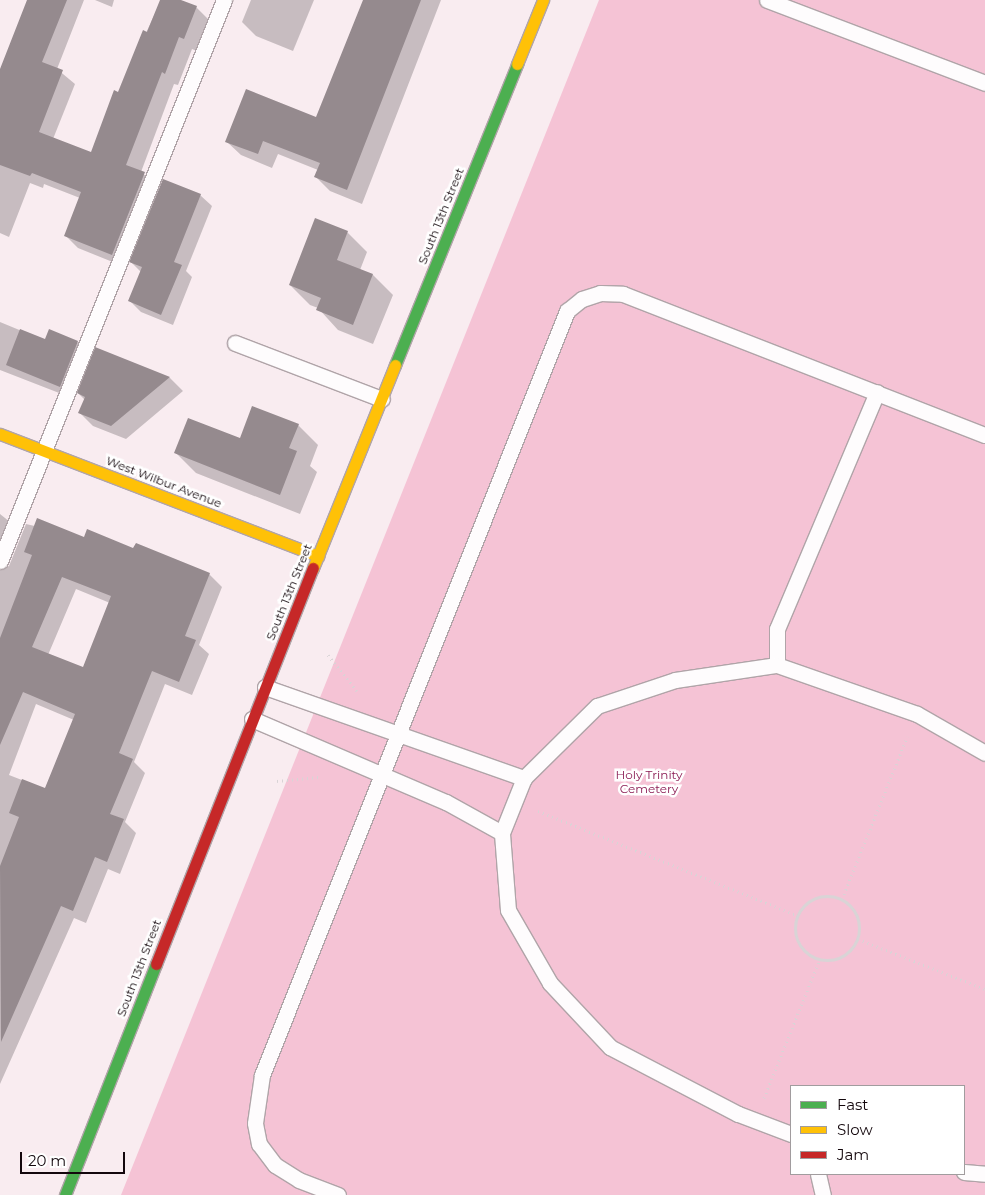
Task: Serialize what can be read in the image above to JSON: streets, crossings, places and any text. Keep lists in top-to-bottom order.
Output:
{
  "streets": {
    "street": ["South 13th Street", "West Wilbur Avenue"]
  },
  "crossings": [
    ["South 13th Street", "West Wilbur Avenue"]
  ],
  "parks": ["Holy Trinity Cemetery"],
  "legend": ["Fast", "Slow", "Jam"],
  "scale_bar": "20 m"
}
